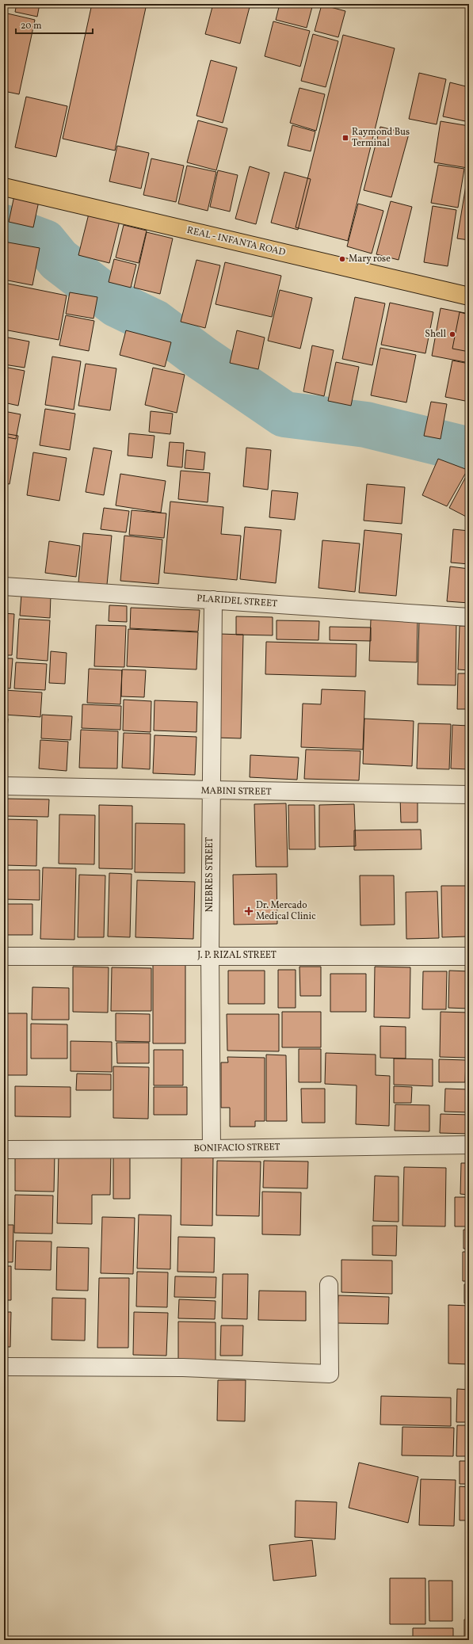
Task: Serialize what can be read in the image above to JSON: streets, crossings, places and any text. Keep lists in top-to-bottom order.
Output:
{
  "streets": {
    "main road": ["REAL - INFANTA ROAD"],
    "street": [
      "PLARIDEL STREET",
      "MABINI STREET",
      "NIEBRES STREET",
      "J. P. RIZAL STREET",
      "BONIFACIO STREET"
    ]
  },
  "crossings": [
    ["PLARIDEL STREET", "NIEBRES STREET"],
    ["MABINI STREET", "NIEBRES STREET"],
    ["NIEBRES STREET", "J. P. RIZAL STREET"],
    ["NIEBRES STREET", "BONIFACIO STREET"]
  ],
  "places": {
    "transit": ["Raymond Bus Terminal"],
    "other": ["Mary rose", "Shell"],
    "health": ["Dr. Mercado Medical Clinic"]
  },
  "scale_bar": "20 m"
}
